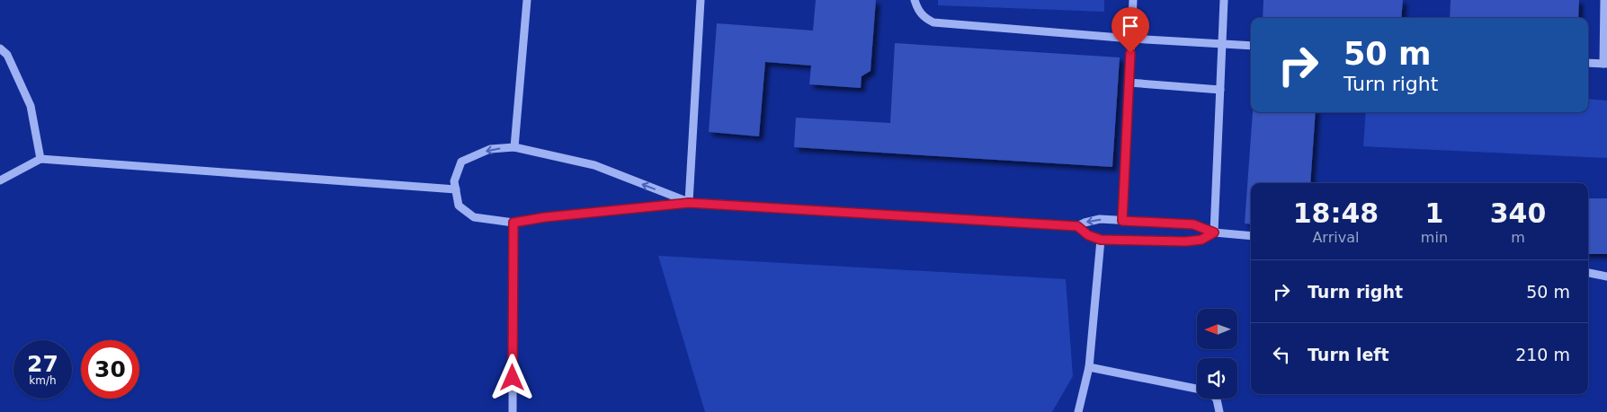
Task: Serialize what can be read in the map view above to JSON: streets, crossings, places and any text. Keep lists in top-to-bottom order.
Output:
{
  "north": "left",
  "page": {
    "turn": ["50 m", "Turn right"],
    "eta": [
      "18:48",
      "Arrival",
      "1",
      "min",
      "340",
      "m"
    ],
    "list": [
      {
        "name": "Turn right",
        "value": "50 m"
      },
      {
        "name": "Turn left",
        "value": "210 m"
      }
    ],
    "speed": "27 km/h",
    "limit": "30"
  }
}
